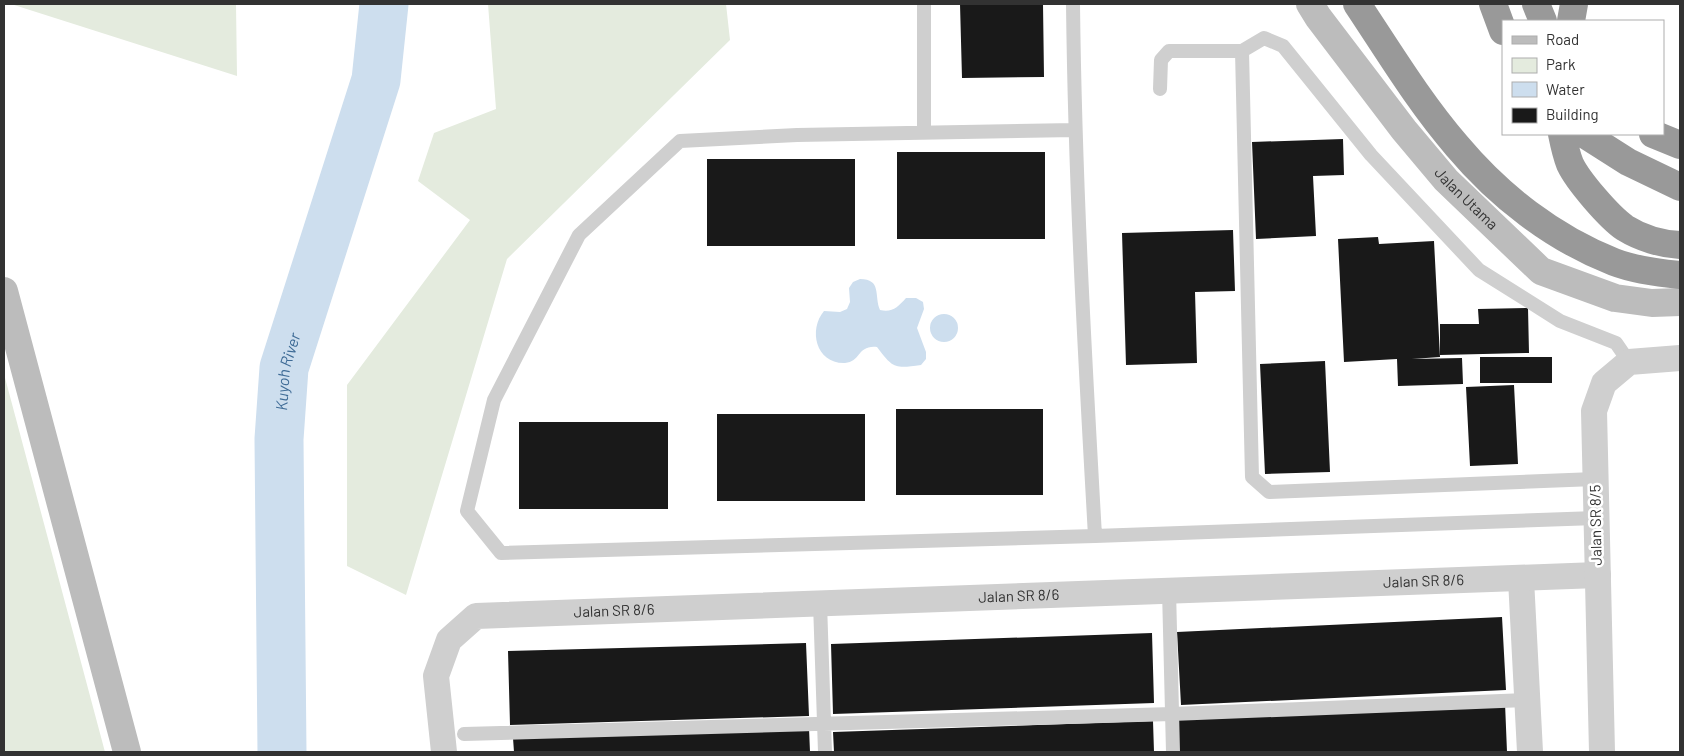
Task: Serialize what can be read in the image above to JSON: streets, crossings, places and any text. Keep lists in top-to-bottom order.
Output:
{
  "streets": {
    "street": ["Jalan Utama", "Jalan SR 8/5", "Jalan SR 8/6"]
  },
  "crossings": [
    ["Jalan SR 8/5", "Jalan SR 8/6"]
  ],
  "water": ["Kuyoh River"],
  "legend": [
    "Road",
    "Park",
    "Water",
    "Building"
  ]
}
